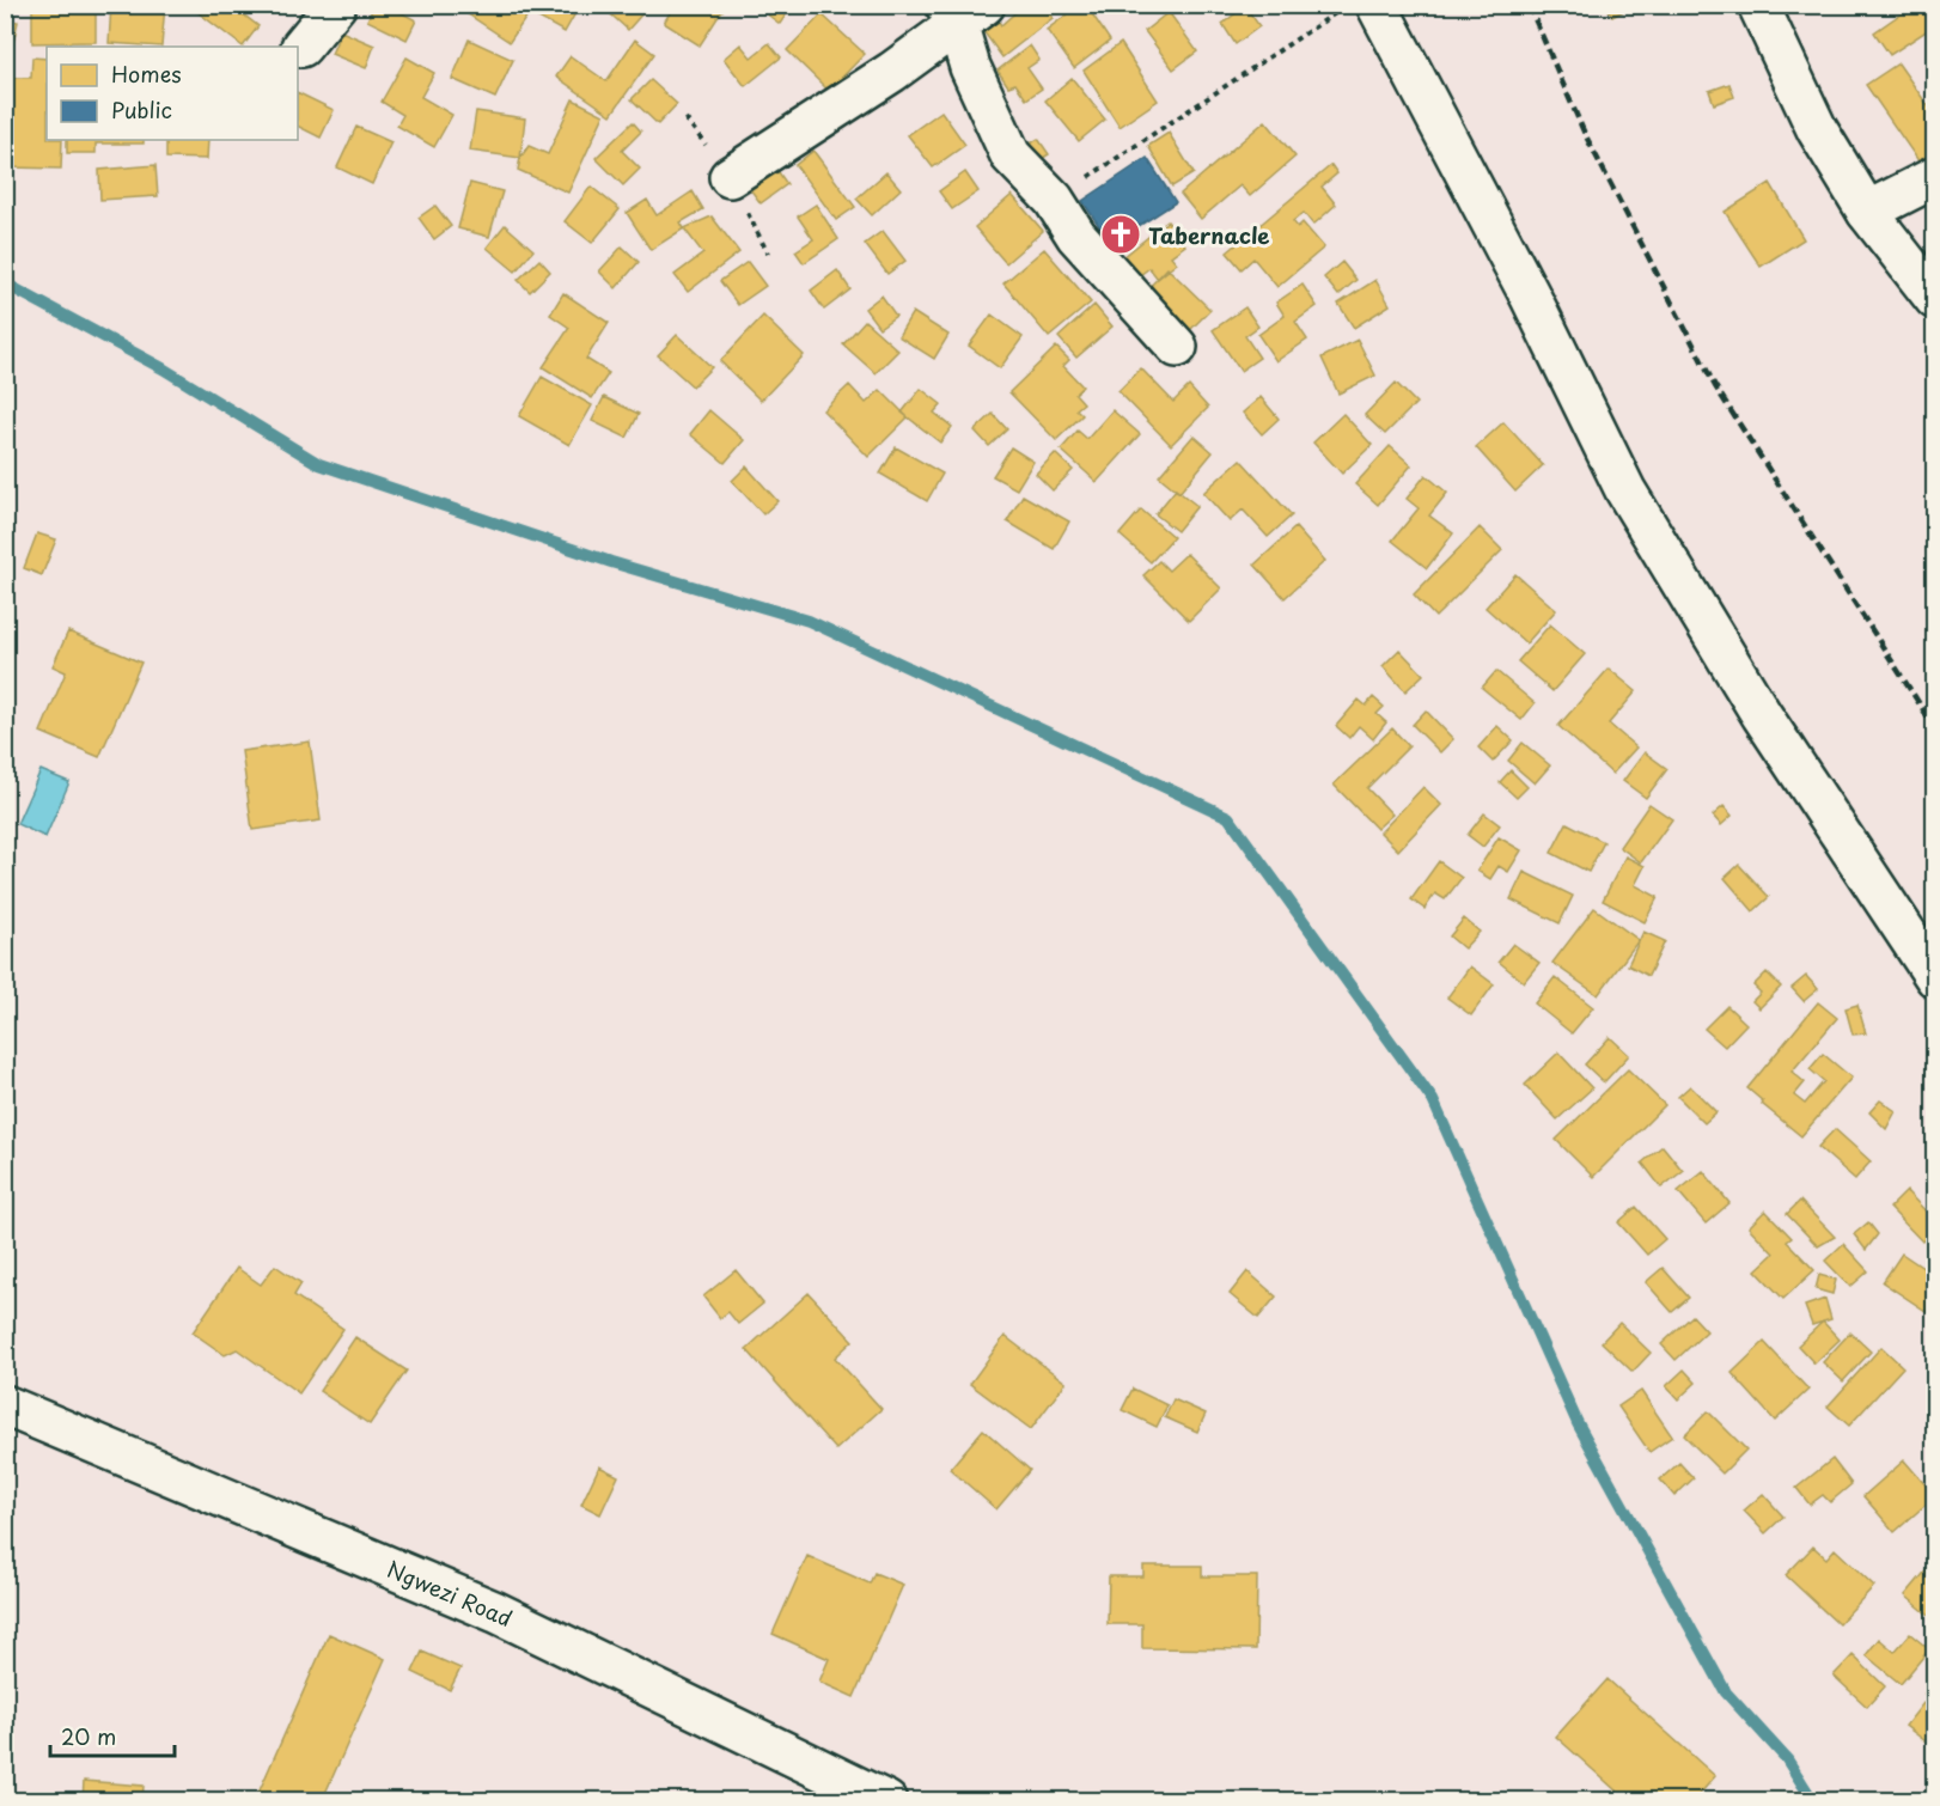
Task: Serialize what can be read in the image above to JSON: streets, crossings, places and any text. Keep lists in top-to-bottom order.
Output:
{
  "streets": {
    "street": ["Ngwezi Road"]
  },
  "places": {
    "church": ["Tabernacle"]
  },
  "legend": ["Homes", "Public"],
  "scale_bar": "20 m"
}
